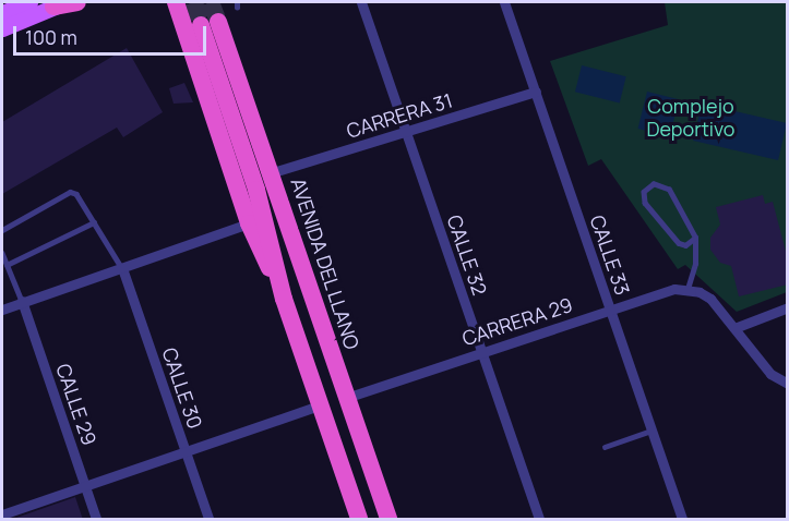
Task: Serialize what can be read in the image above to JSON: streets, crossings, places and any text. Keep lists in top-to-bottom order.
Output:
{
  "streets": {
    "highway": ["AVENIDA DEL LLANO"],
    "street": [
      "CARRERA 31",
      "CALLE 32",
      "CALLE 33",
      "CARRERA 29",
      "CALLE 30",
      "CALLE 29"
    ]
  },
  "crossings": [
    ["CARRERA 31", "CALLE 32"],
    ["CARRERA 31", "CALLE 33"],
    ["CARRERA 31", "AVENIDA DEL LLANO"],
    ["CALLE 32", "CARRERA 29"],
    ["CALLE 33", "CARRERA 29"],
    ["AVENIDA DEL LLANO", "CARRERA 29"]
  ],
  "parks": ["Complejo Deportivo"],
  "scale_bar": "100 m"
}
